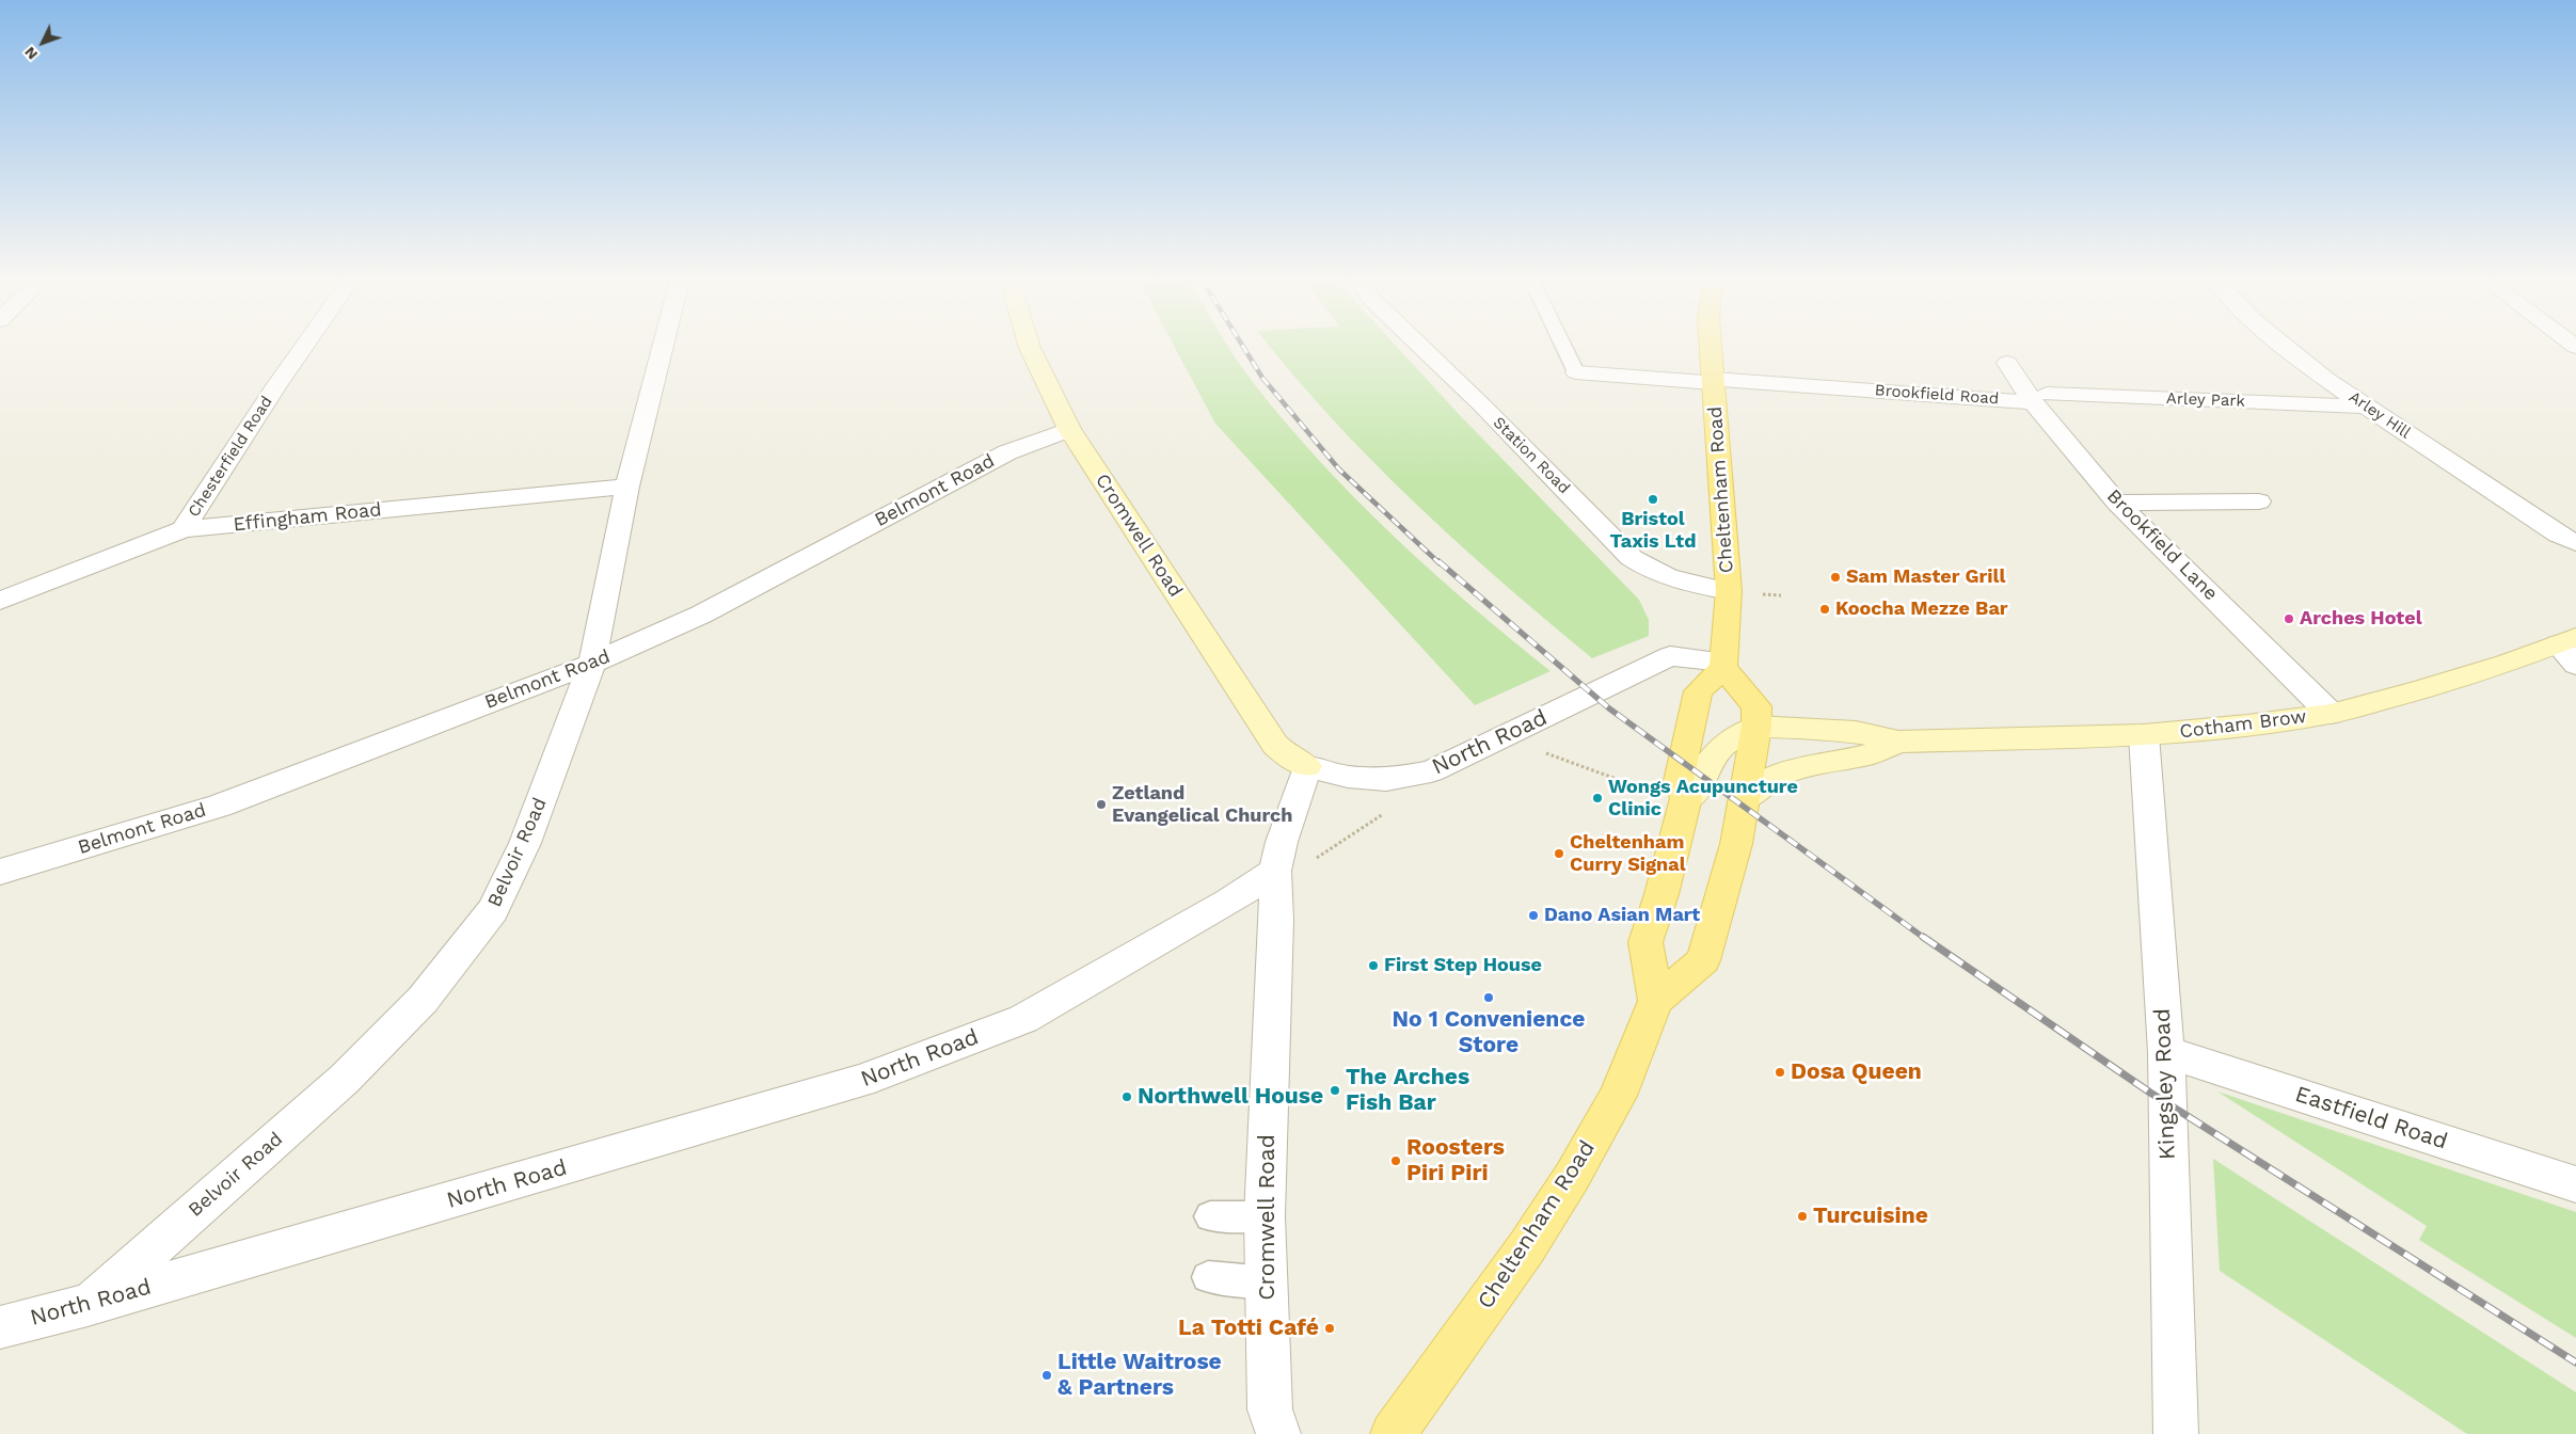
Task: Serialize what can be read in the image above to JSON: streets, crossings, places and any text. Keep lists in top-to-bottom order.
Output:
{
  "streets": {
    "main road": ["Cheltenham Road"],
    "street": [
      "Brookfield Road",
      "Arley Park",
      "Arley Hill",
      "Station Road",
      "Chesterfield Road",
      "Belmont Road",
      "Effingham Road",
      "Cromwell Road",
      "Brookfield Lane",
      "Cotham Brow",
      "North Road",
      "Belvoir Road",
      "Kingsley Road",
      "Eastfield Road"
    ]
  },
  "crossings": [
    ["Brookfield Road", "Arley Park"],
    ["Brookfield Road", "Cheltenham Road"],
    ["Brookfield Road", "Brookfield Lane"],
    ["Arley Park", "Arley Hill"],
    ["Arley Park", "Brookfield Lane"],
    ["Station Road", "Cheltenham Road"],
    ["Chesterfield Road", "Effingham Road"],
    ["Cheltenham Road", "Cotham Brow"],
    ["Cheltenham Road", "North Road"],
    ["Belmont Road", "Cromwell Road"],
    ["Belmont Road", "Belvoir Road"],
    ["Effingham Road", "Belvoir Road"],
    ["Cromwell Road", "North Road"],
    ["Brookfield Lane", "Cotham Brow"],
    ["Cotham Brow", "Kingsley Road"],
    ["North Road", "Belvoir Road"],
    ["Kingsley Road", "Eastfield Road"]
  ],
  "places": [
    "Bristol Taxis Ltd",
    "Sam Master Grill",
    "Koocha Mezze Bar",
    "Arches Hotel",
    "Wongs Acupuncture Clinic",
    "Zetland Evangelical Church",
    "Cheltenham Curry Signal",
    "Dano Asian Mart",
    "First Step House",
    "No 1 Convenience Store",
    "Dosa Queen",
    "The Arches Fish Bar",
    "Northwell House",
    "Roosters Piri Piri",
    "Turcuisine",
    "La Totti Café",
    "Little Waitrose & Partners"
  ],
  "north": "bottom left"
}
